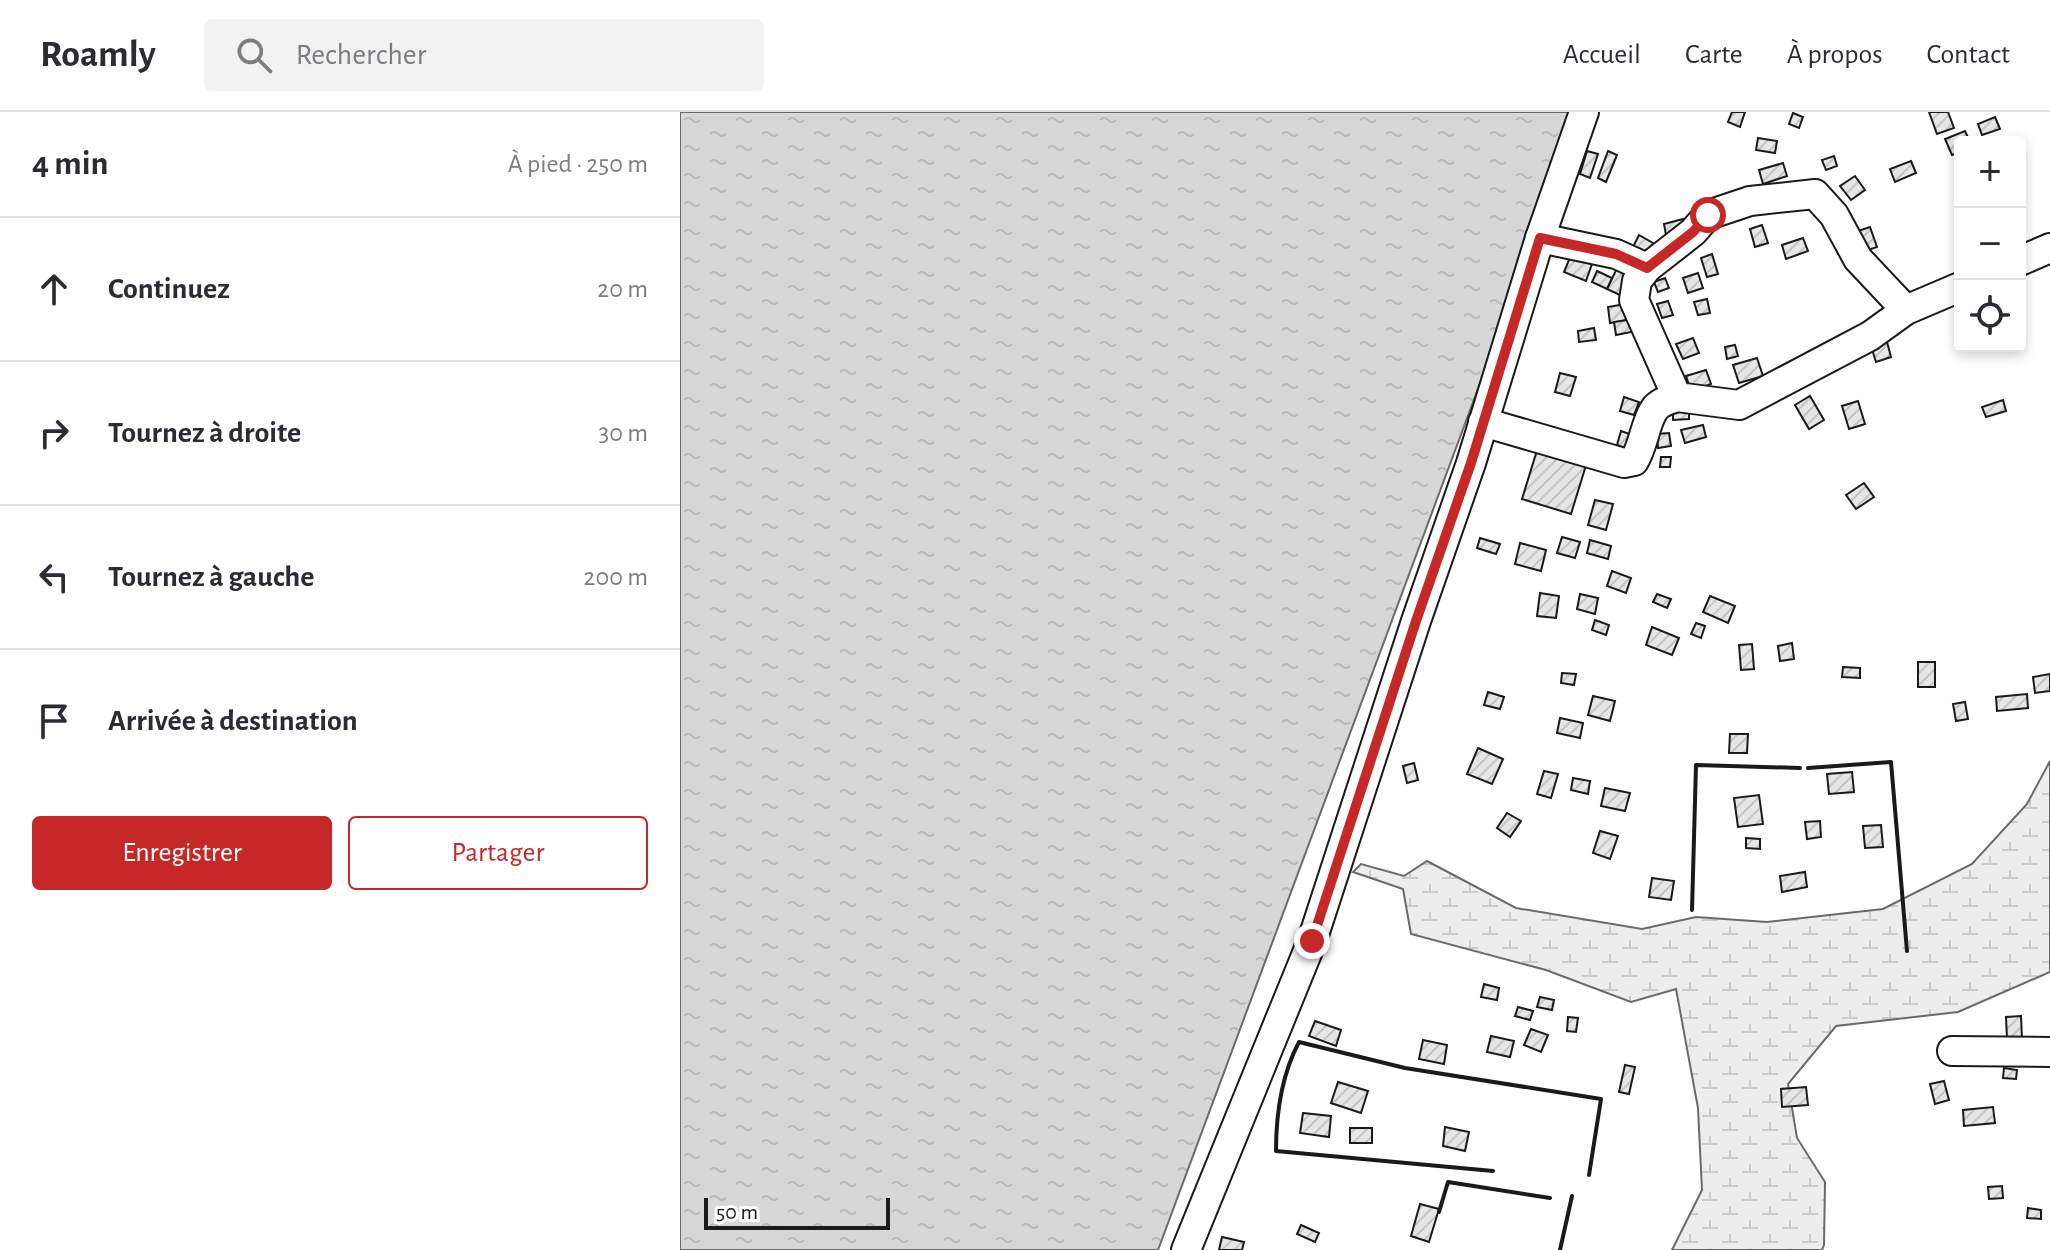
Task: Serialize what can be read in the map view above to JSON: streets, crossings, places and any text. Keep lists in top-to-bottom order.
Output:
{
  "scale_bar": "50 m",
  "page": {
    "header": "Roamly",
    "search": "Rechercher",
    "nav": [
      "Accueil",
      "Carte",
      "À propos",
      "Contact"
    ],
    "heading": ["4 min", "À pied · 250 m"],
    "map_buttons": ["+", "−"],
    "list": [
      ["Continuez", "20 m"],
      ["Tournez à droite", "30 m"],
      ["Tournez à gauche", "200 m"],
      "Arrivée à destination"
    ],
    "buttons": ["Enregistrer", "Partager"],
    "scale": "50 m"
  }
}
